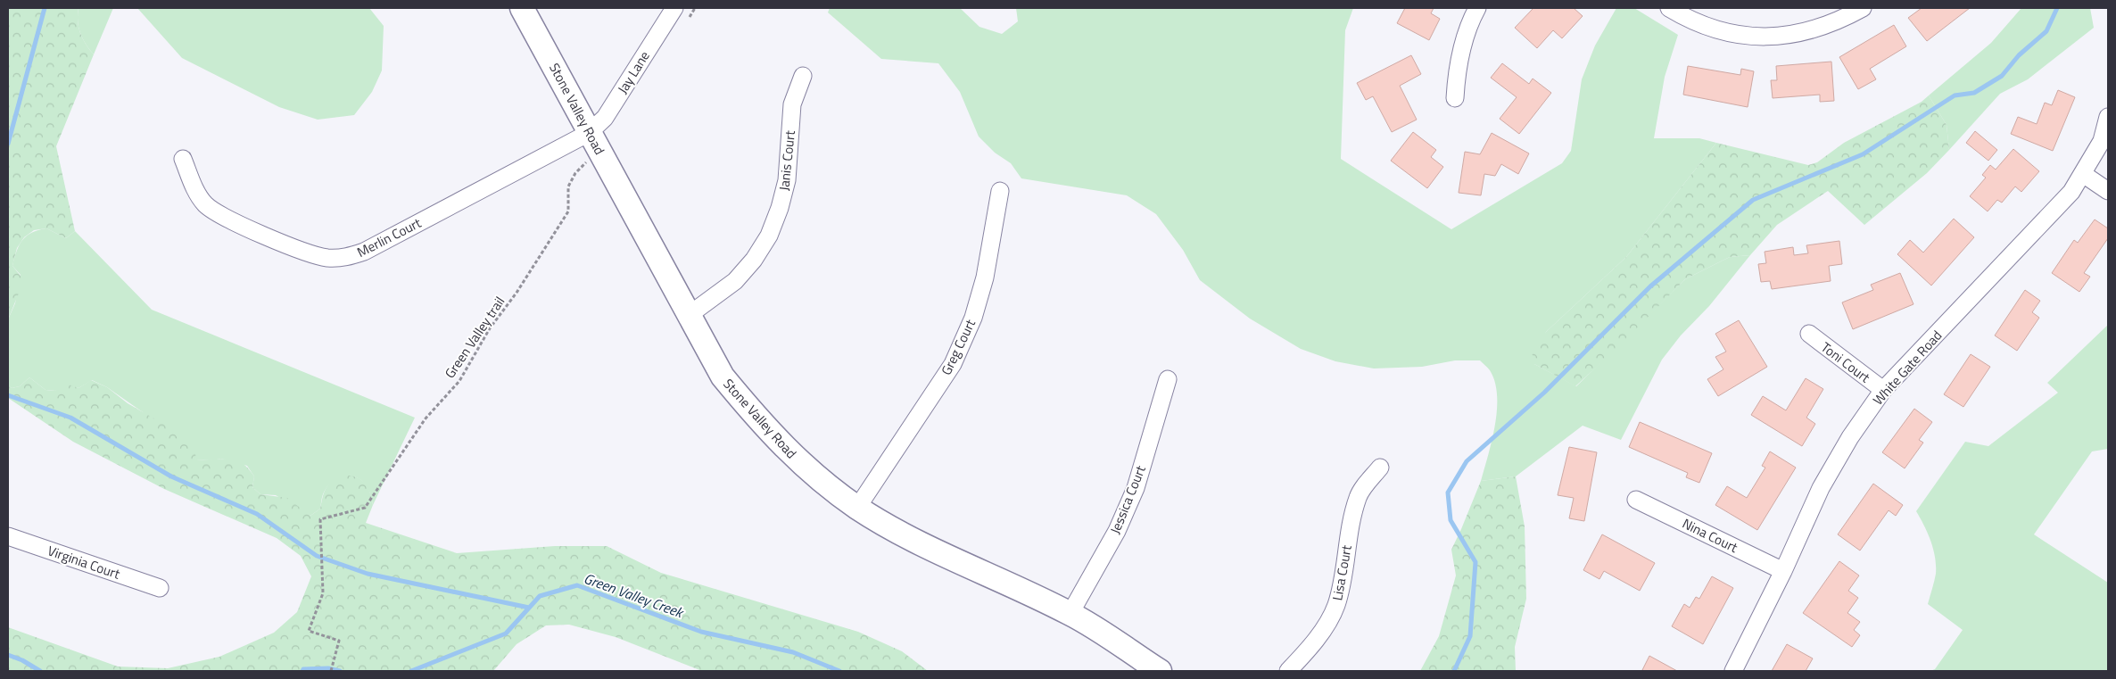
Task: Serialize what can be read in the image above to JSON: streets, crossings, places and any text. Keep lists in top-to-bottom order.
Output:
{
  "streets": {
    "street": [
      "Jay Lane",
      "Stone Valley Road",
      "Janis Court",
      "Merlin Court",
      "Greg Court",
      "Toni Court",
      "White Gate Road",
      "Jessica Court",
      "Nina Court",
      "Virginia Court",
      "Lisa Court"
    ],
    "path": ["Green Valley trail"]
  },
  "crossings": [
    ["Jay Lane", "Stone Valley Road"],
    ["Jay Lane", "Merlin Court"],
    ["Jay Lane", "Green Valley trail"],
    ["Stone Valley Road", "Janis Court"],
    ["Stone Valley Road", "Merlin Court"],
    ["Stone Valley Road", "Green Valley trail"],
    ["Stone Valley Road", "Greg Court"],
    ["Stone Valley Road", "Jessica Court"],
    ["Merlin Court", "Green Valley trail"],
    ["Toni Court", "White Gate Road"],
    ["White Gate Road", "Nina Court"]
  ],
  "water": ["Green Valley Creek"]
}
